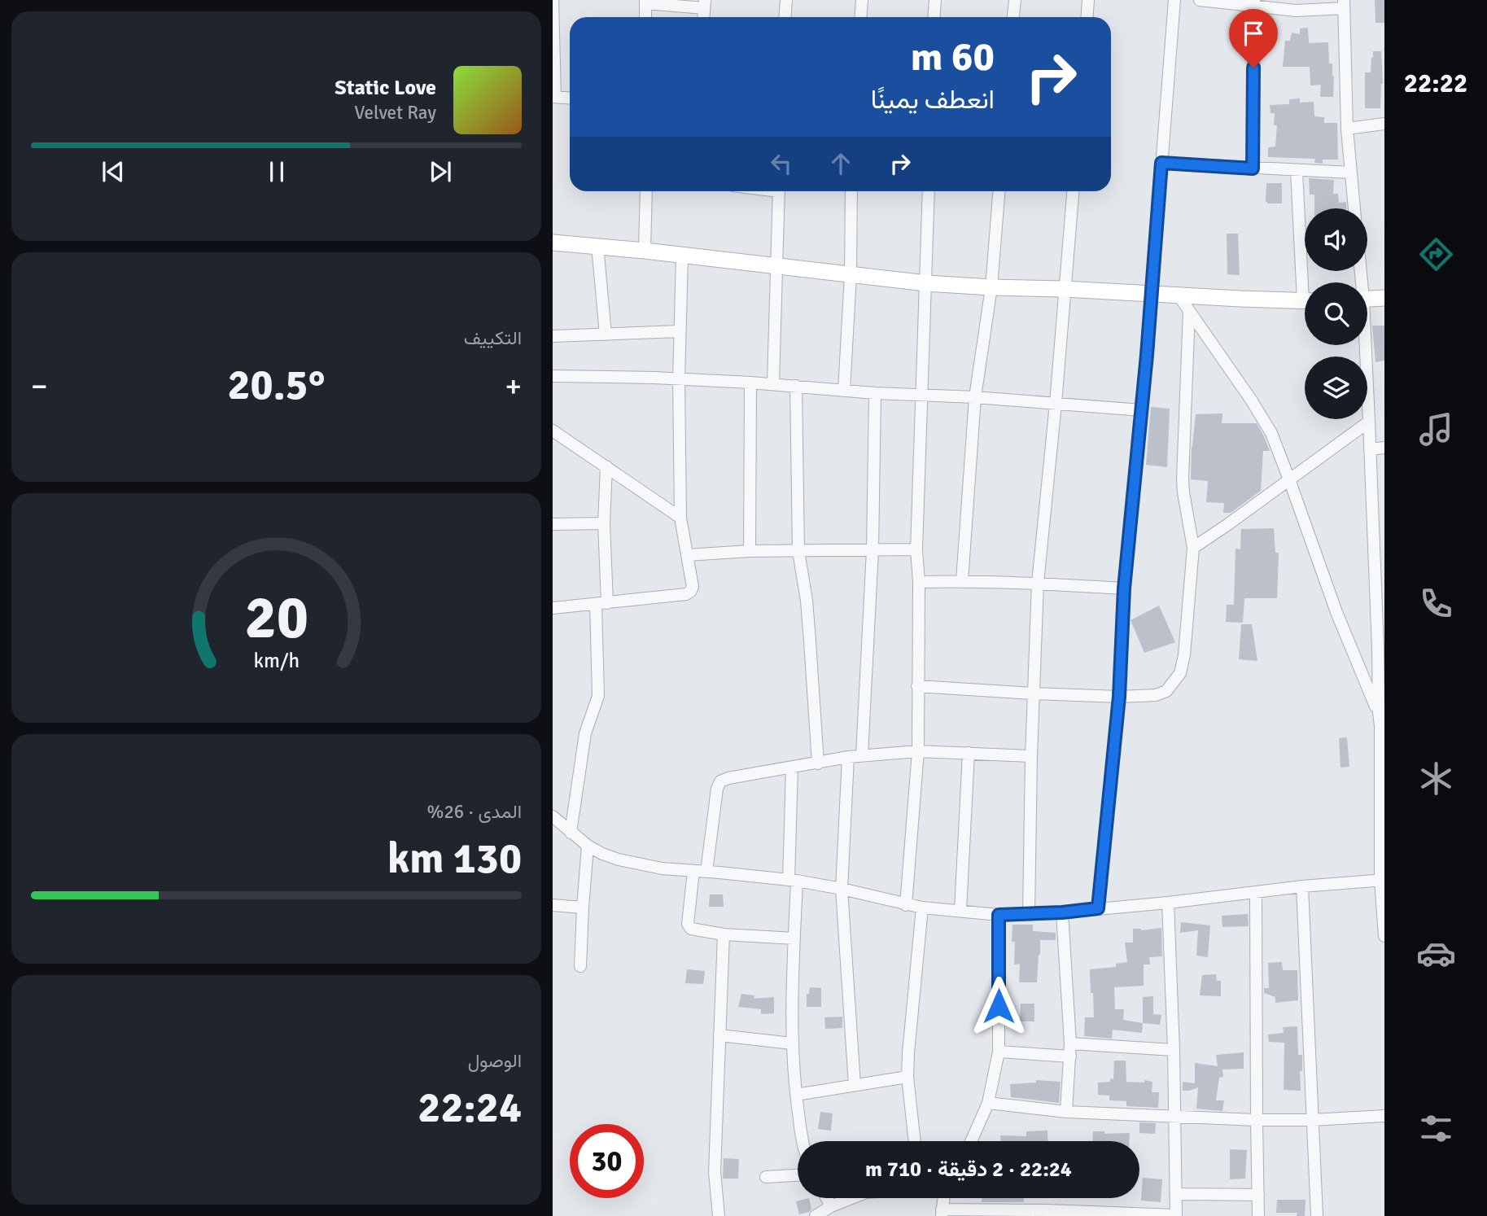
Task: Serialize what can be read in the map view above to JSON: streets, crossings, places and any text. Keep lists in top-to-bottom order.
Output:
{
  "page": {
    "tabs": "22:22",
    "turn": ["60 m", "انعطف يمينًا"],
    "song": ["Static Love", "Velvet Ray"],
    "tile": [
      "التكييف",
      ["المدى · 26%", "130 km"],
      ["الوصول", "22:24"]
    ],
    "heat": ["−", "20.5°", "+"],
    "limit": "30",
    "trip": "22:24 · 2 دقيقة · 710 m",
    "gauge": ["20", "km/h"]
  }
}
